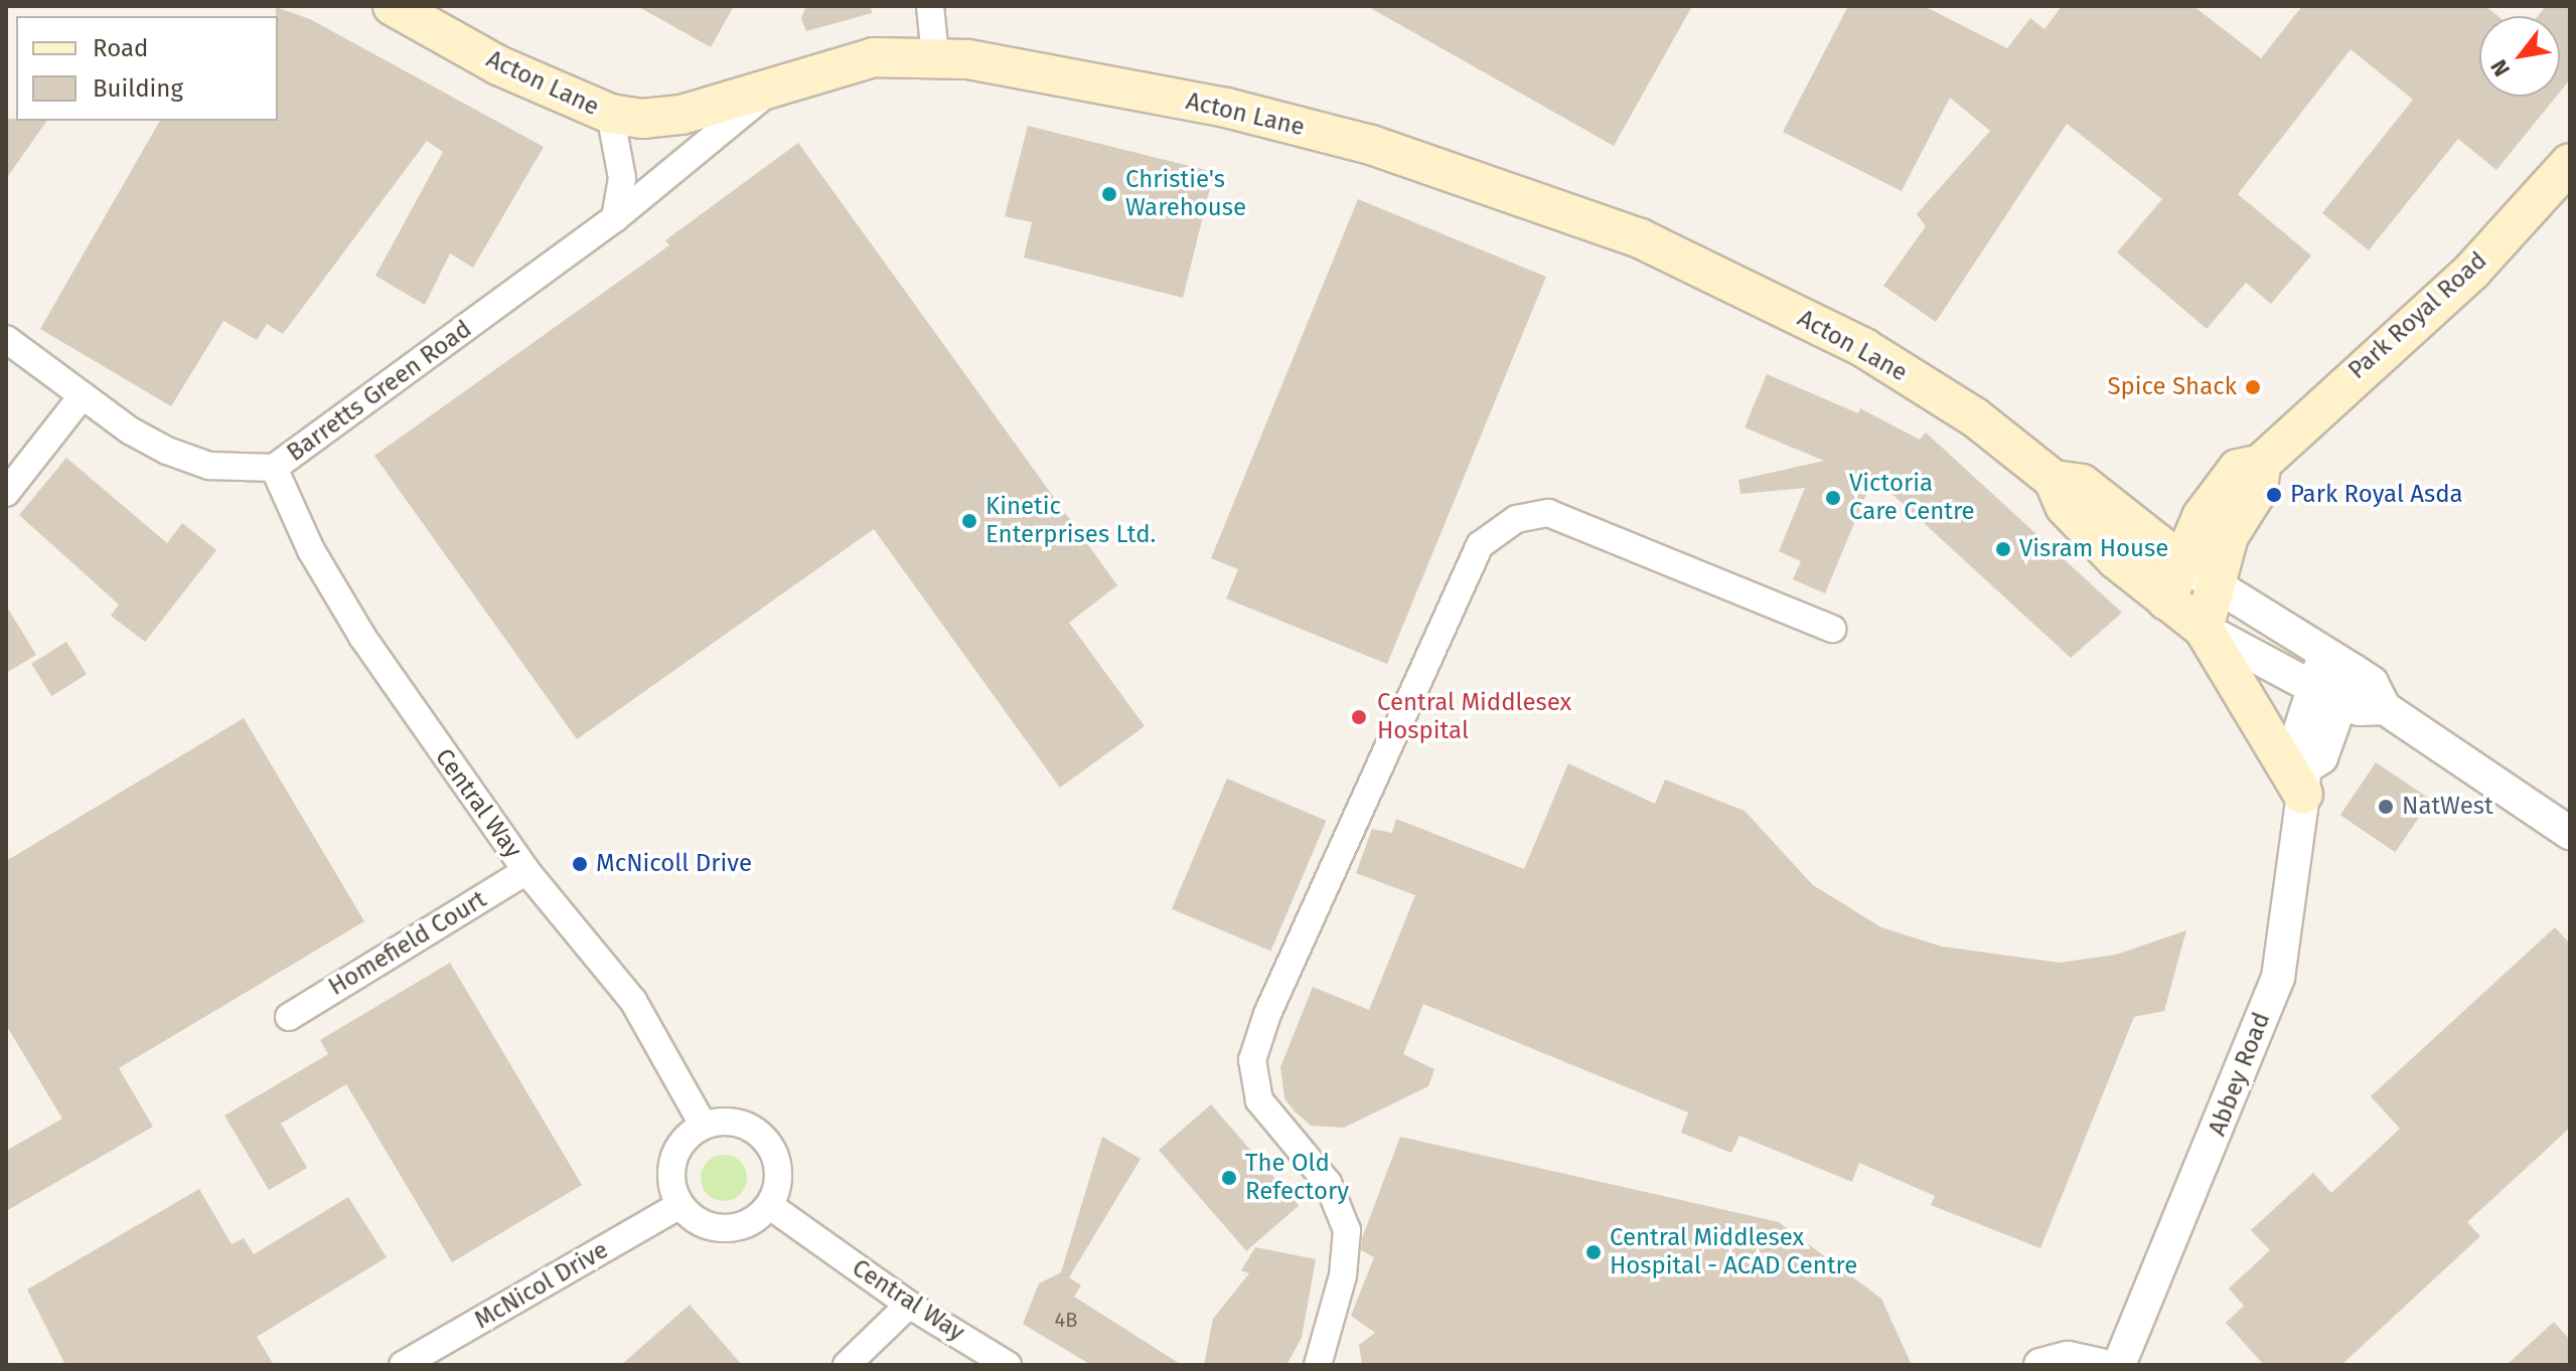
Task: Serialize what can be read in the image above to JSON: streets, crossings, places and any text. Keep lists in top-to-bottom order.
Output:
{
  "streets": {
    "main road": ["Acton Lane", "Park Royal Road"],
    "street": [
      "Barretts Green Road",
      "Central Way",
      "Homefield Court",
      "Abbey Road",
      "McNicol Drive"
    ]
  },
  "crossings": [
    ["Acton Lane", "Park Royal Road"],
    ["Acton Lane", "Barretts Green Road"],
    ["Acton Lane", "Abbey Road"],
    ["Barretts Green Road", "Central Way"],
    ["Central Way", "Homefield Court"],
    ["Central Way", "McNicol Drive"]
  ],
  "places": [
    "Christie's Warehouse",
    "Spice Shack",
    "Park Royal Asda",
    "Victoria Care Centre",
    "Kinetic Enterprises Ltd.",
    "Visram House",
    "Central Middlesex Hospital",
    "NatWest",
    "McNicoll Drive",
    "The Old Refectory",
    "Central Middlesex Hospital - ACAD Centre"
  ],
  "house_numbers": ["4B"],
  "legend": ["Road", "Building"],
  "north": "bottom left"
}
